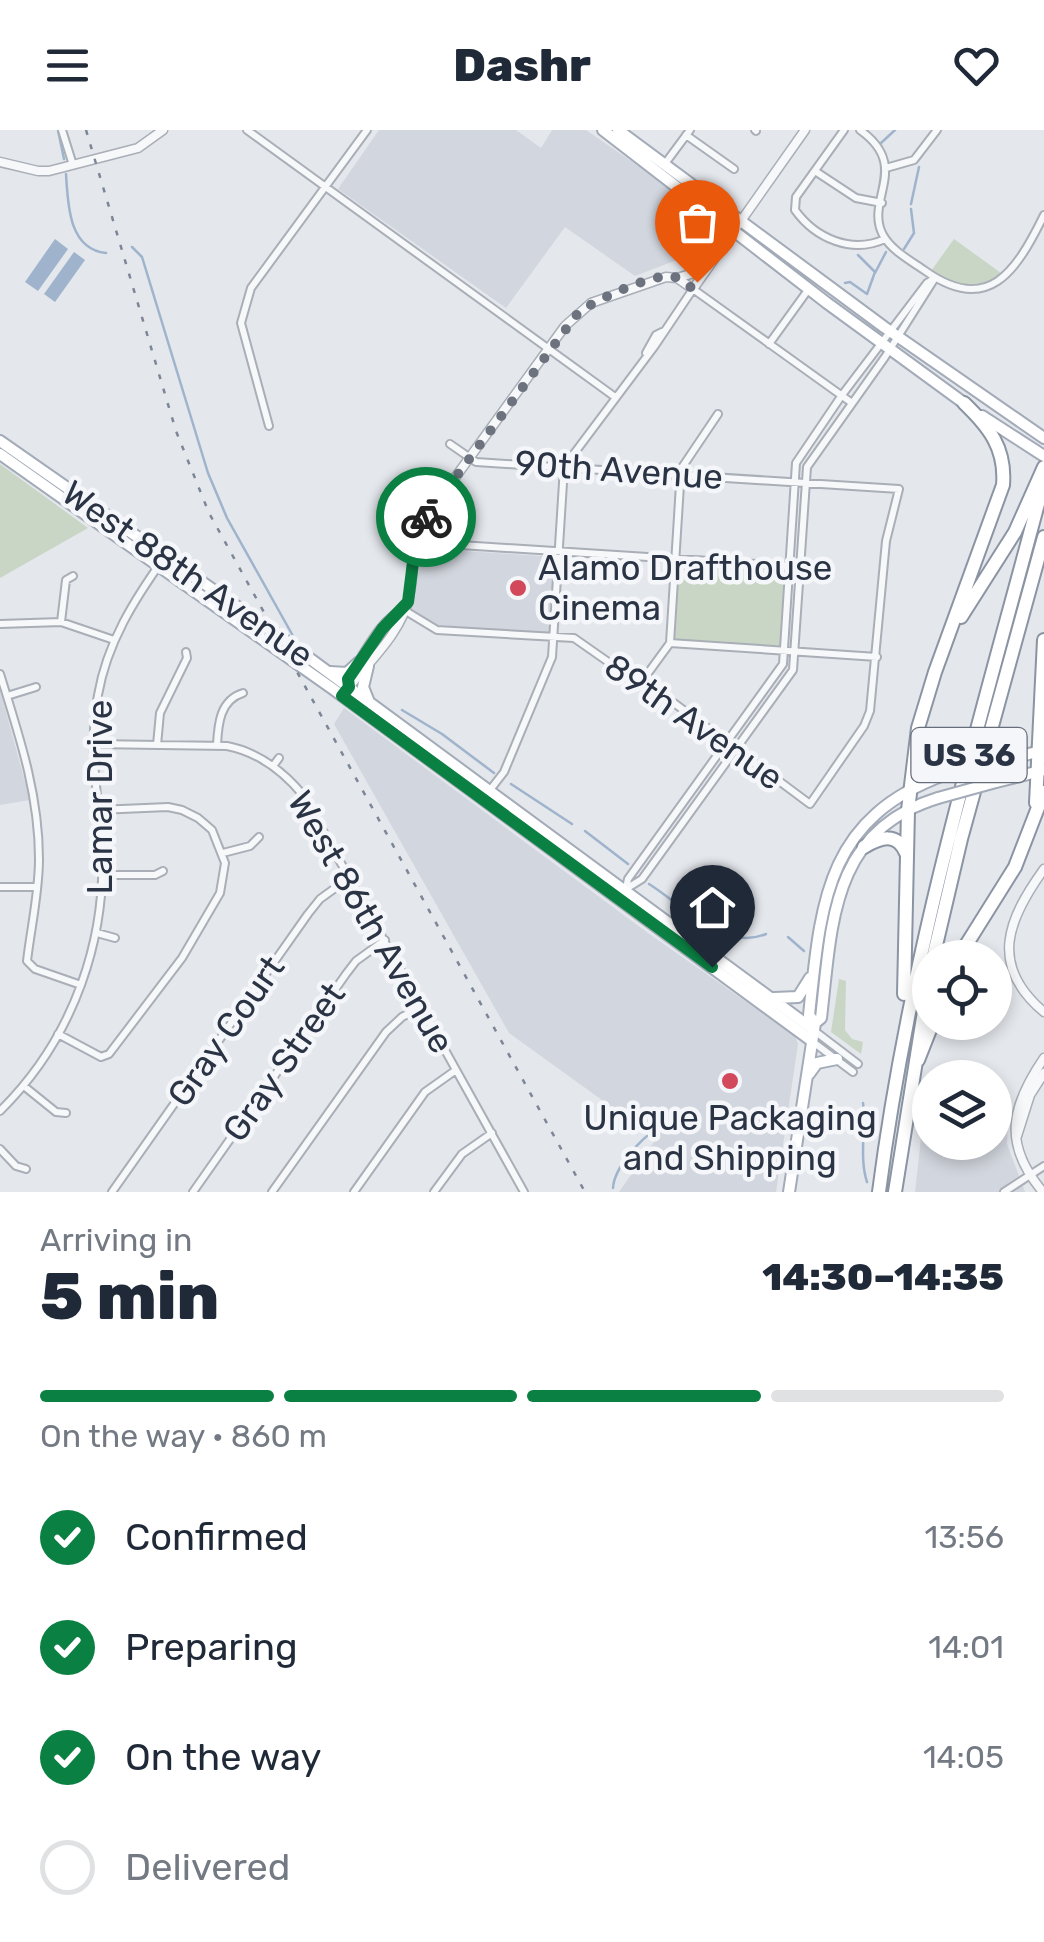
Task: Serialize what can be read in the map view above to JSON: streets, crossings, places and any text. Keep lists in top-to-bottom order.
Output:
{
  "streets": {
    "highway": ["US 36"],
    "main road": ["West 88th Avenue"],
    "street": [
      "90th Avenue",
      "89th Avenue",
      "Lamar Drive",
      "West 86th Avenue",
      "Gray Court",
      "Gray Street"
    ]
  },
  "crossings": [
    ["90th Avenue", "89th Avenue"],
    ["West 88th Avenue", "Lamar Drive"],
    ["Lamar Drive", "West 86th Avenue"],
    ["West 86th Avenue", "Gray Court"],
    ["West 86th Avenue", "Gray Street"]
  ],
  "places": ["Alamo Drafthouse Cinema", "Unique Packaging and Shipping"],
  "page": {
    "header": "Dashr",
    "heading": ["5 min", "Arriving in", "14:30–14:35"],
    "bar": "On the way · 860 m",
    "list": [
      ["Confirmed", "13:56"],
      ["Preparing", "14:01"],
      ["On the way", "14:05"],
      "Delivered"
    ]
  }
}
